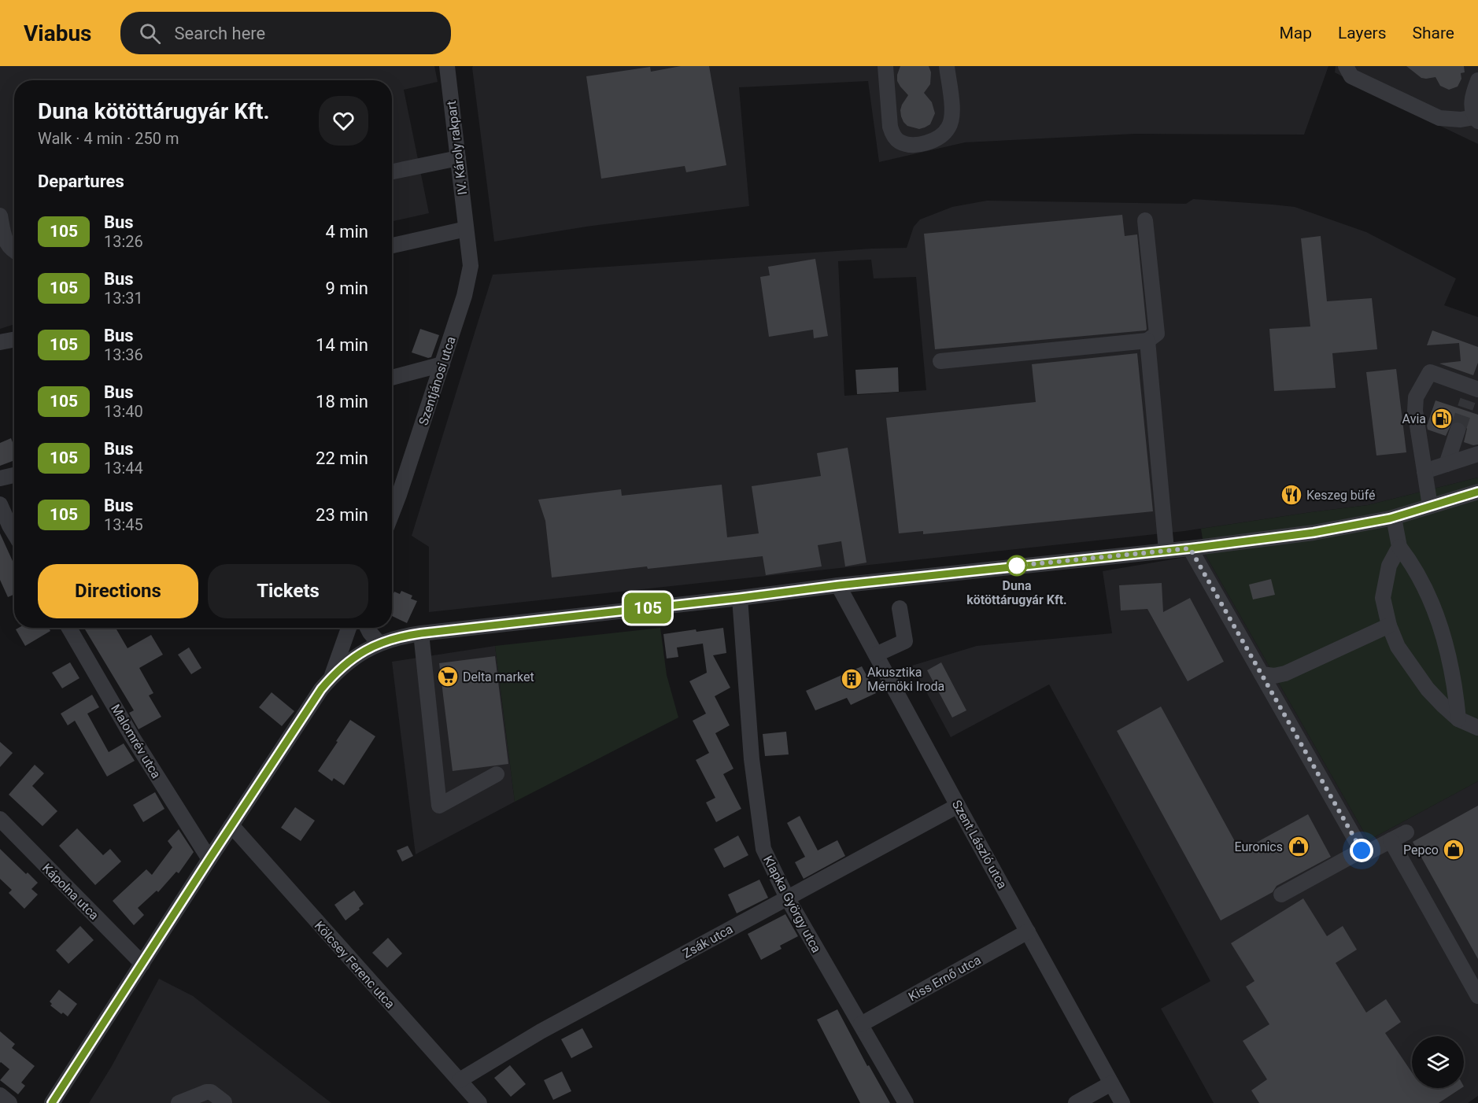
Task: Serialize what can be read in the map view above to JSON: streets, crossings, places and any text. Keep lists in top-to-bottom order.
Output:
{
  "streets": {
    "street": [
      "IV. Károly rakpart",
      "Szentjánosi utca",
      "Malomrév utca",
      "Szent László utca",
      "Kápolna utca",
      "Klapka György utca",
      "Zsák utca",
      "Kölcsey Ferenc utca",
      "Kiss Ernő utca"
    ]
  },
  "crossings": [
    ["IV. Károly rakpart", "Szentjánosi utca"],
    ["Szent László utca", "Zsák utca"],
    ["Szent László utca", "Kiss Ernő utca"],
    ["Klapka György utca", "Zsák utca"],
    ["Klapka György utca", "Kiss Ernő utca"],
    ["Zsák utca", "Kölcsey Ferenc utca"]
  ],
  "places": {
    "fuel station": ["Avia"],
    "restaurant": ["Keszeg büfé"],
    "other": ["Duna kötöttárugyár Kft."],
    "supermarket": ["Delta market"],
    "building": ["Akusztika Mérnöki Iroda"],
    "shop": ["Euronics", "Pepco"]
  },
  "lines": ["bus line 105"],
  "page": {
    "header": "Viabus",
    "search": "Search here",
    "nav": ["Map", "Layers", "Share"],
    "on_map": "105",
    "heading": [
      ["Duna kötöttárugyár Kft.", "Walk · 4 min · 250 m"],
      "Departures"
    ],
    "list": [
      {
        "mark": "105",
        "name": "Bus",
        "note": "13:26",
        "value": "4 min"
      },
      {
        "mark": "105",
        "name": "Bus",
        "note": "13:31",
        "value": "9 min"
      },
      {
        "mark": "105",
        "name": "Bus",
        "note": "13:36",
        "value": "14 min"
      },
      {
        "mark": "105",
        "name": "Bus",
        "note": "13:40",
        "value": "18 min"
      },
      {
        "mark": "105",
        "name": "Bus",
        "note": "13:44",
        "value": "22 min"
      },
      {
        "mark": "105",
        "name": "Bus",
        "note": "13:45",
        "value": "23 min"
      }
    ],
    "buttons": ["Directions", "Tickets"]
  }
}
